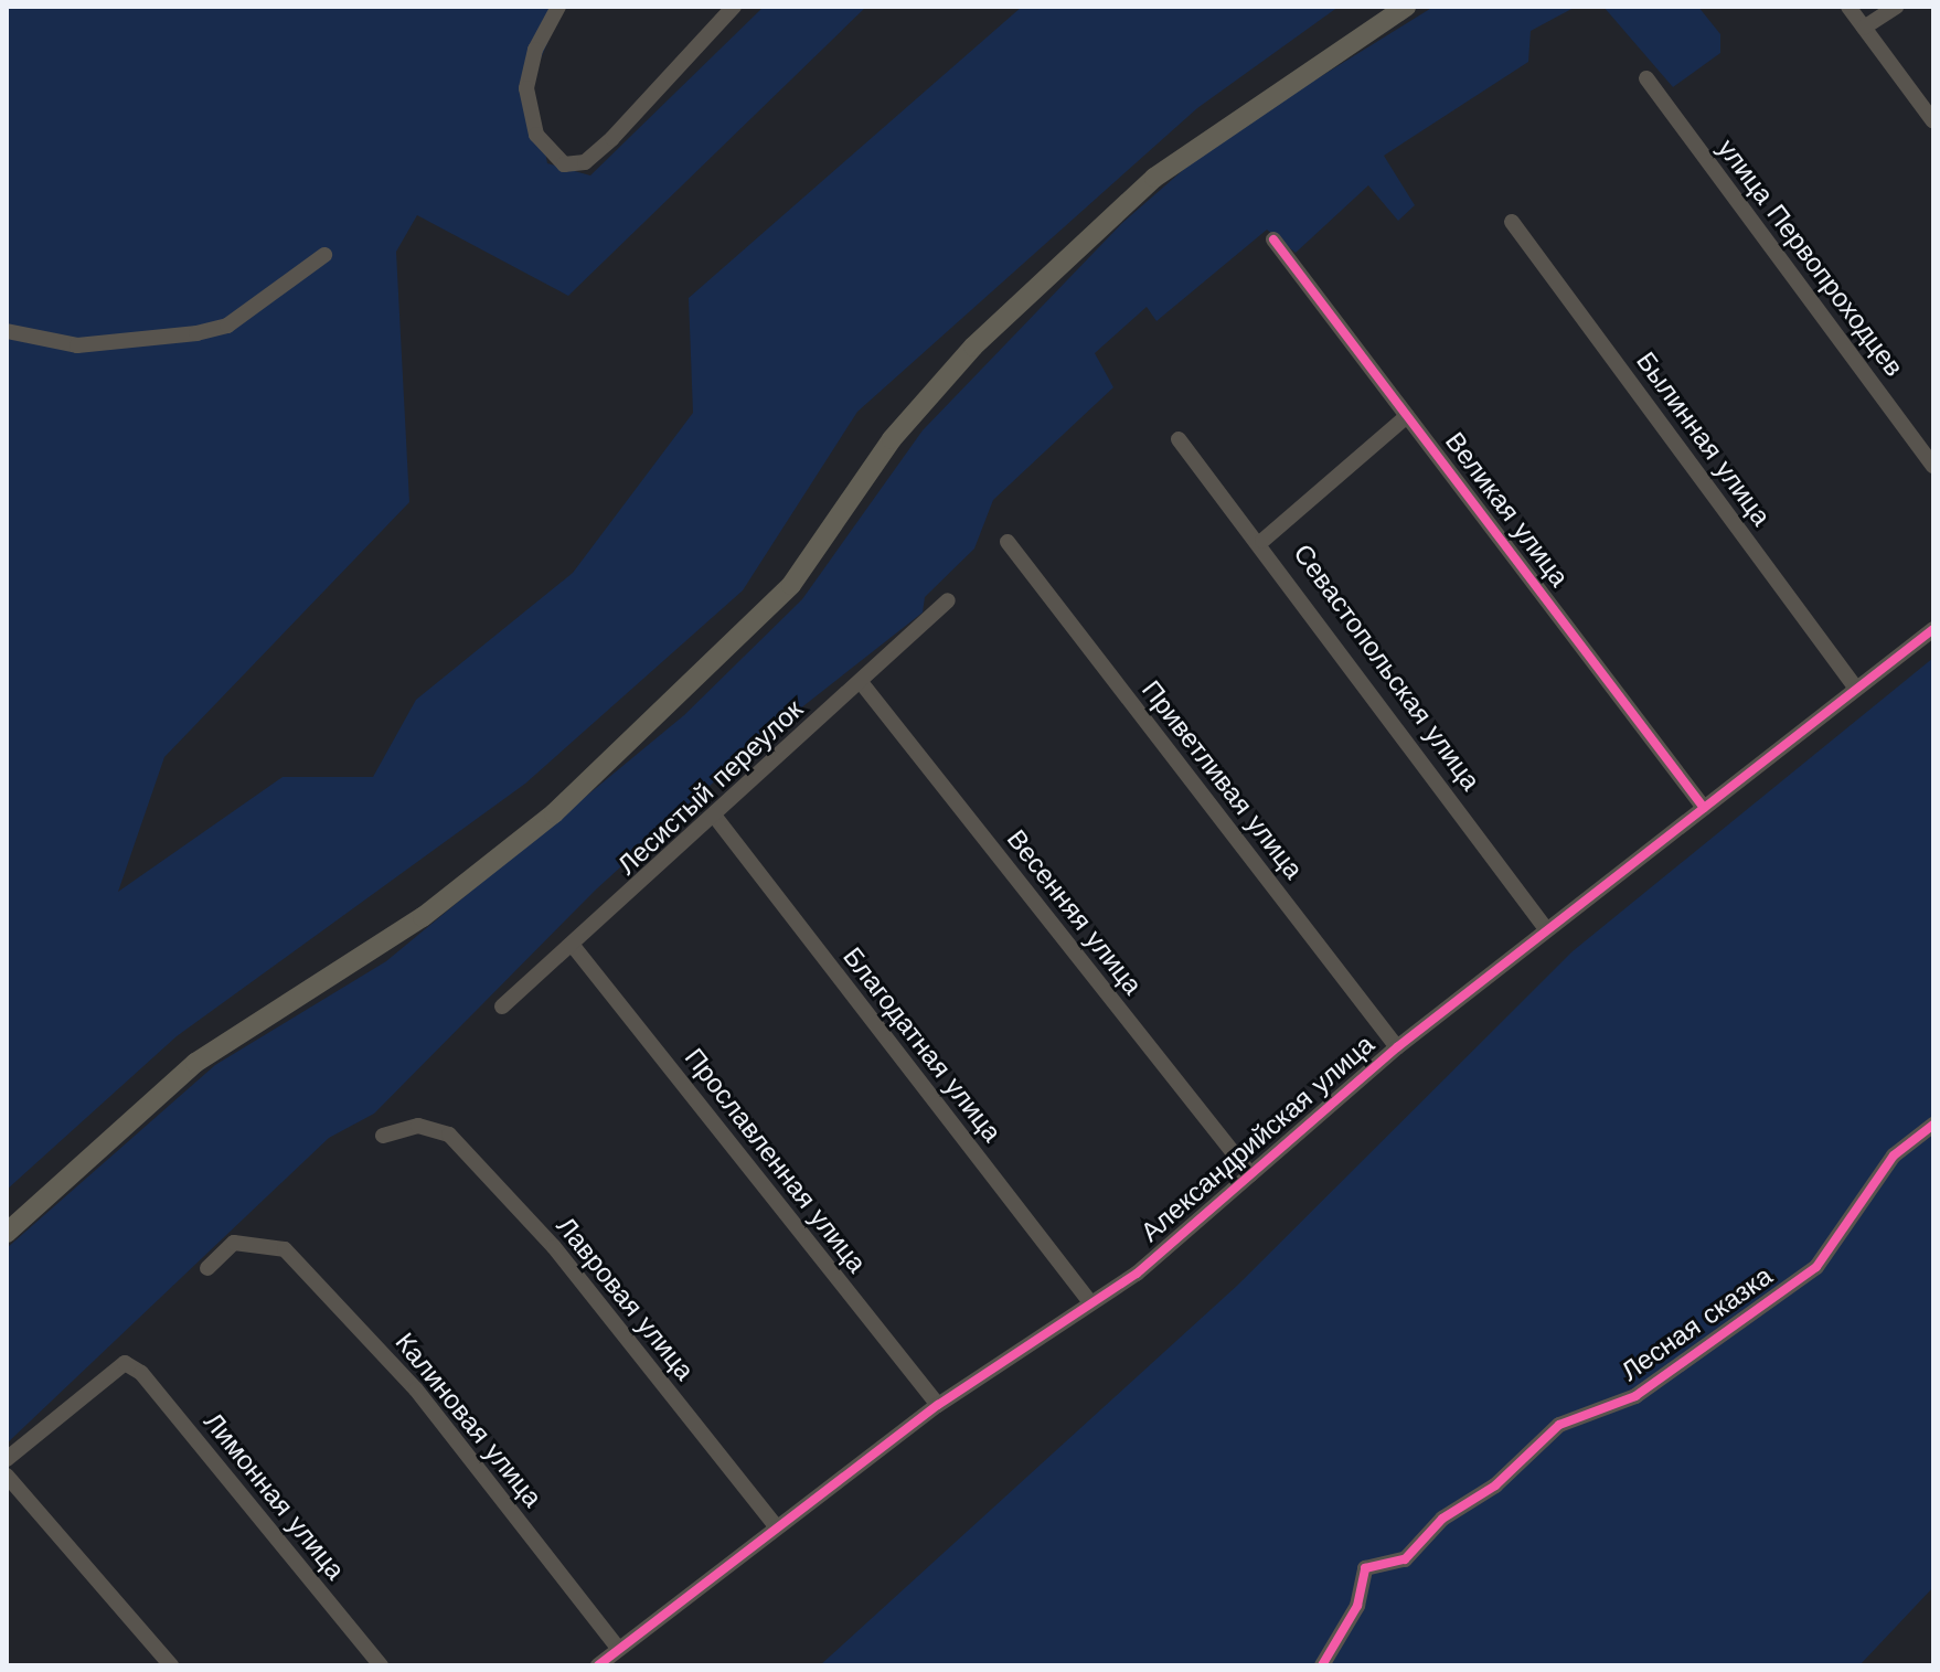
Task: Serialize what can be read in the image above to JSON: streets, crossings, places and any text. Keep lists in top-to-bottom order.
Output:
{
  "streets": {
    "street": [
      "улица Первопроходцев",
      "Былинная улица",
      "Великая улица",
      "Севастопольская улица",
      "Приветливая улица",
      "Лесистый переулок",
      "Весенняя улица",
      "Благодатная улица",
      "Александрийская улица",
      "Прославленная улица",
      "Лавровая улица",
      "Лесная сказка",
      "Калиновая улица",
      "Лимонная улица"
    ]
  },
  "crossings": [
    ["Былинная улица", "Александрийская улица"],
    ["Великая улица", "Александрийская улица"],
    ["Севастопольская улица", "Александрийская улица"],
    ["Приветливая улица", "Александрийская улица"],
    ["Лесистый переулок", "Весенняя улица"],
    ["Лесистый переулок", "Благодатная улица"],
    ["Лесистый переулок", "Прославленная улица"],
    ["Весенняя улица", "Александрийская улица"],
    ["Благодатная улица", "Александрийская улица"],
    ["Александрийская улица", "Прославленная улица"],
    ["Александрийская улица", "Лавровая улица"],
    ["Александрийская улица", "Калиновая улица"]
  ]
}
